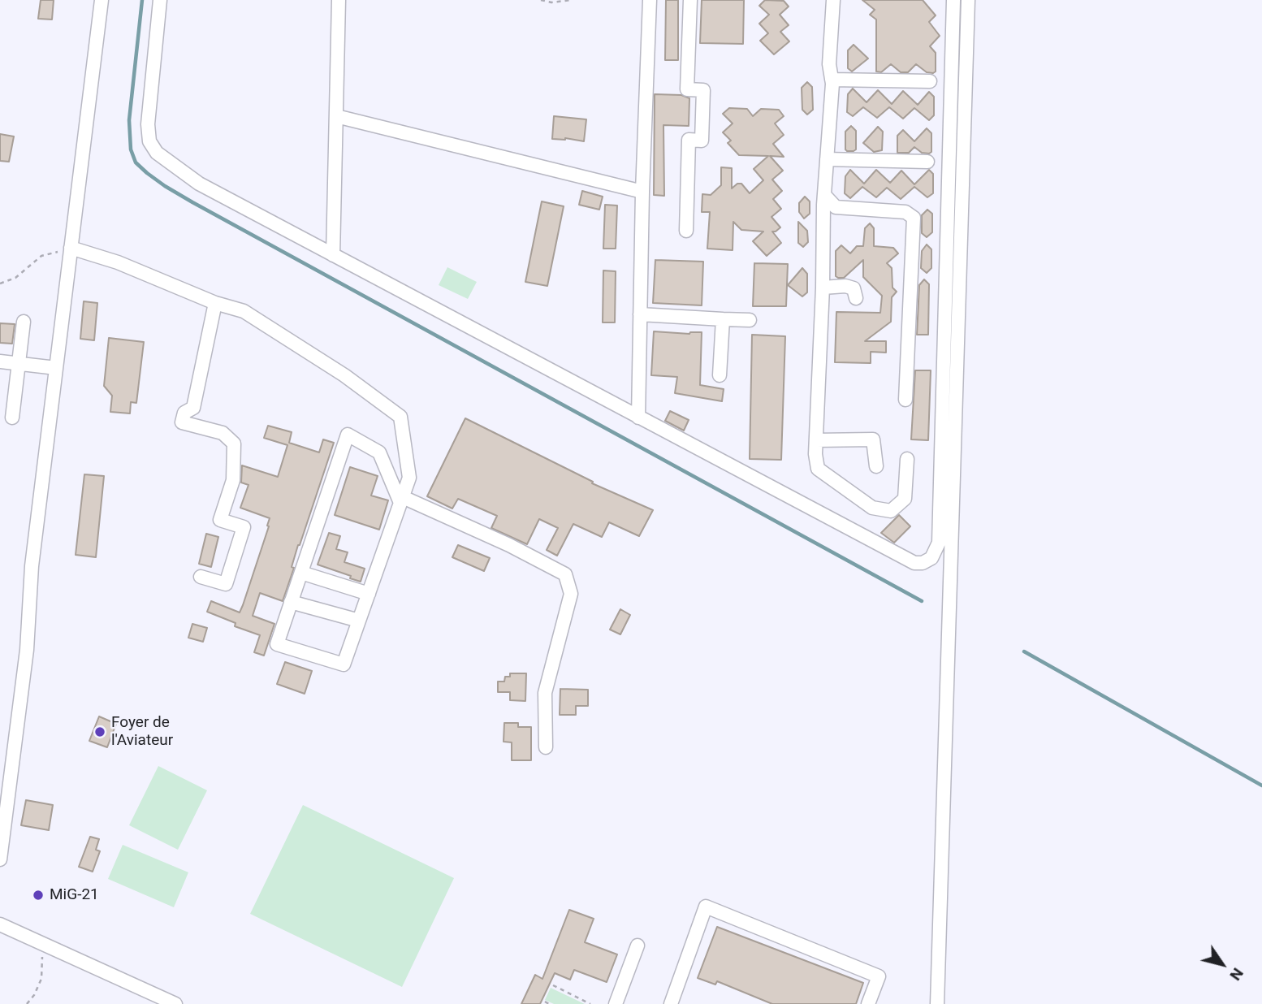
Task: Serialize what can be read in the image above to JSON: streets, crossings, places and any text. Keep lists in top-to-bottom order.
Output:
{
  "places": ["Foyer de l'Aviateur", "MiG-21"],
  "north": "bottom right"
}
